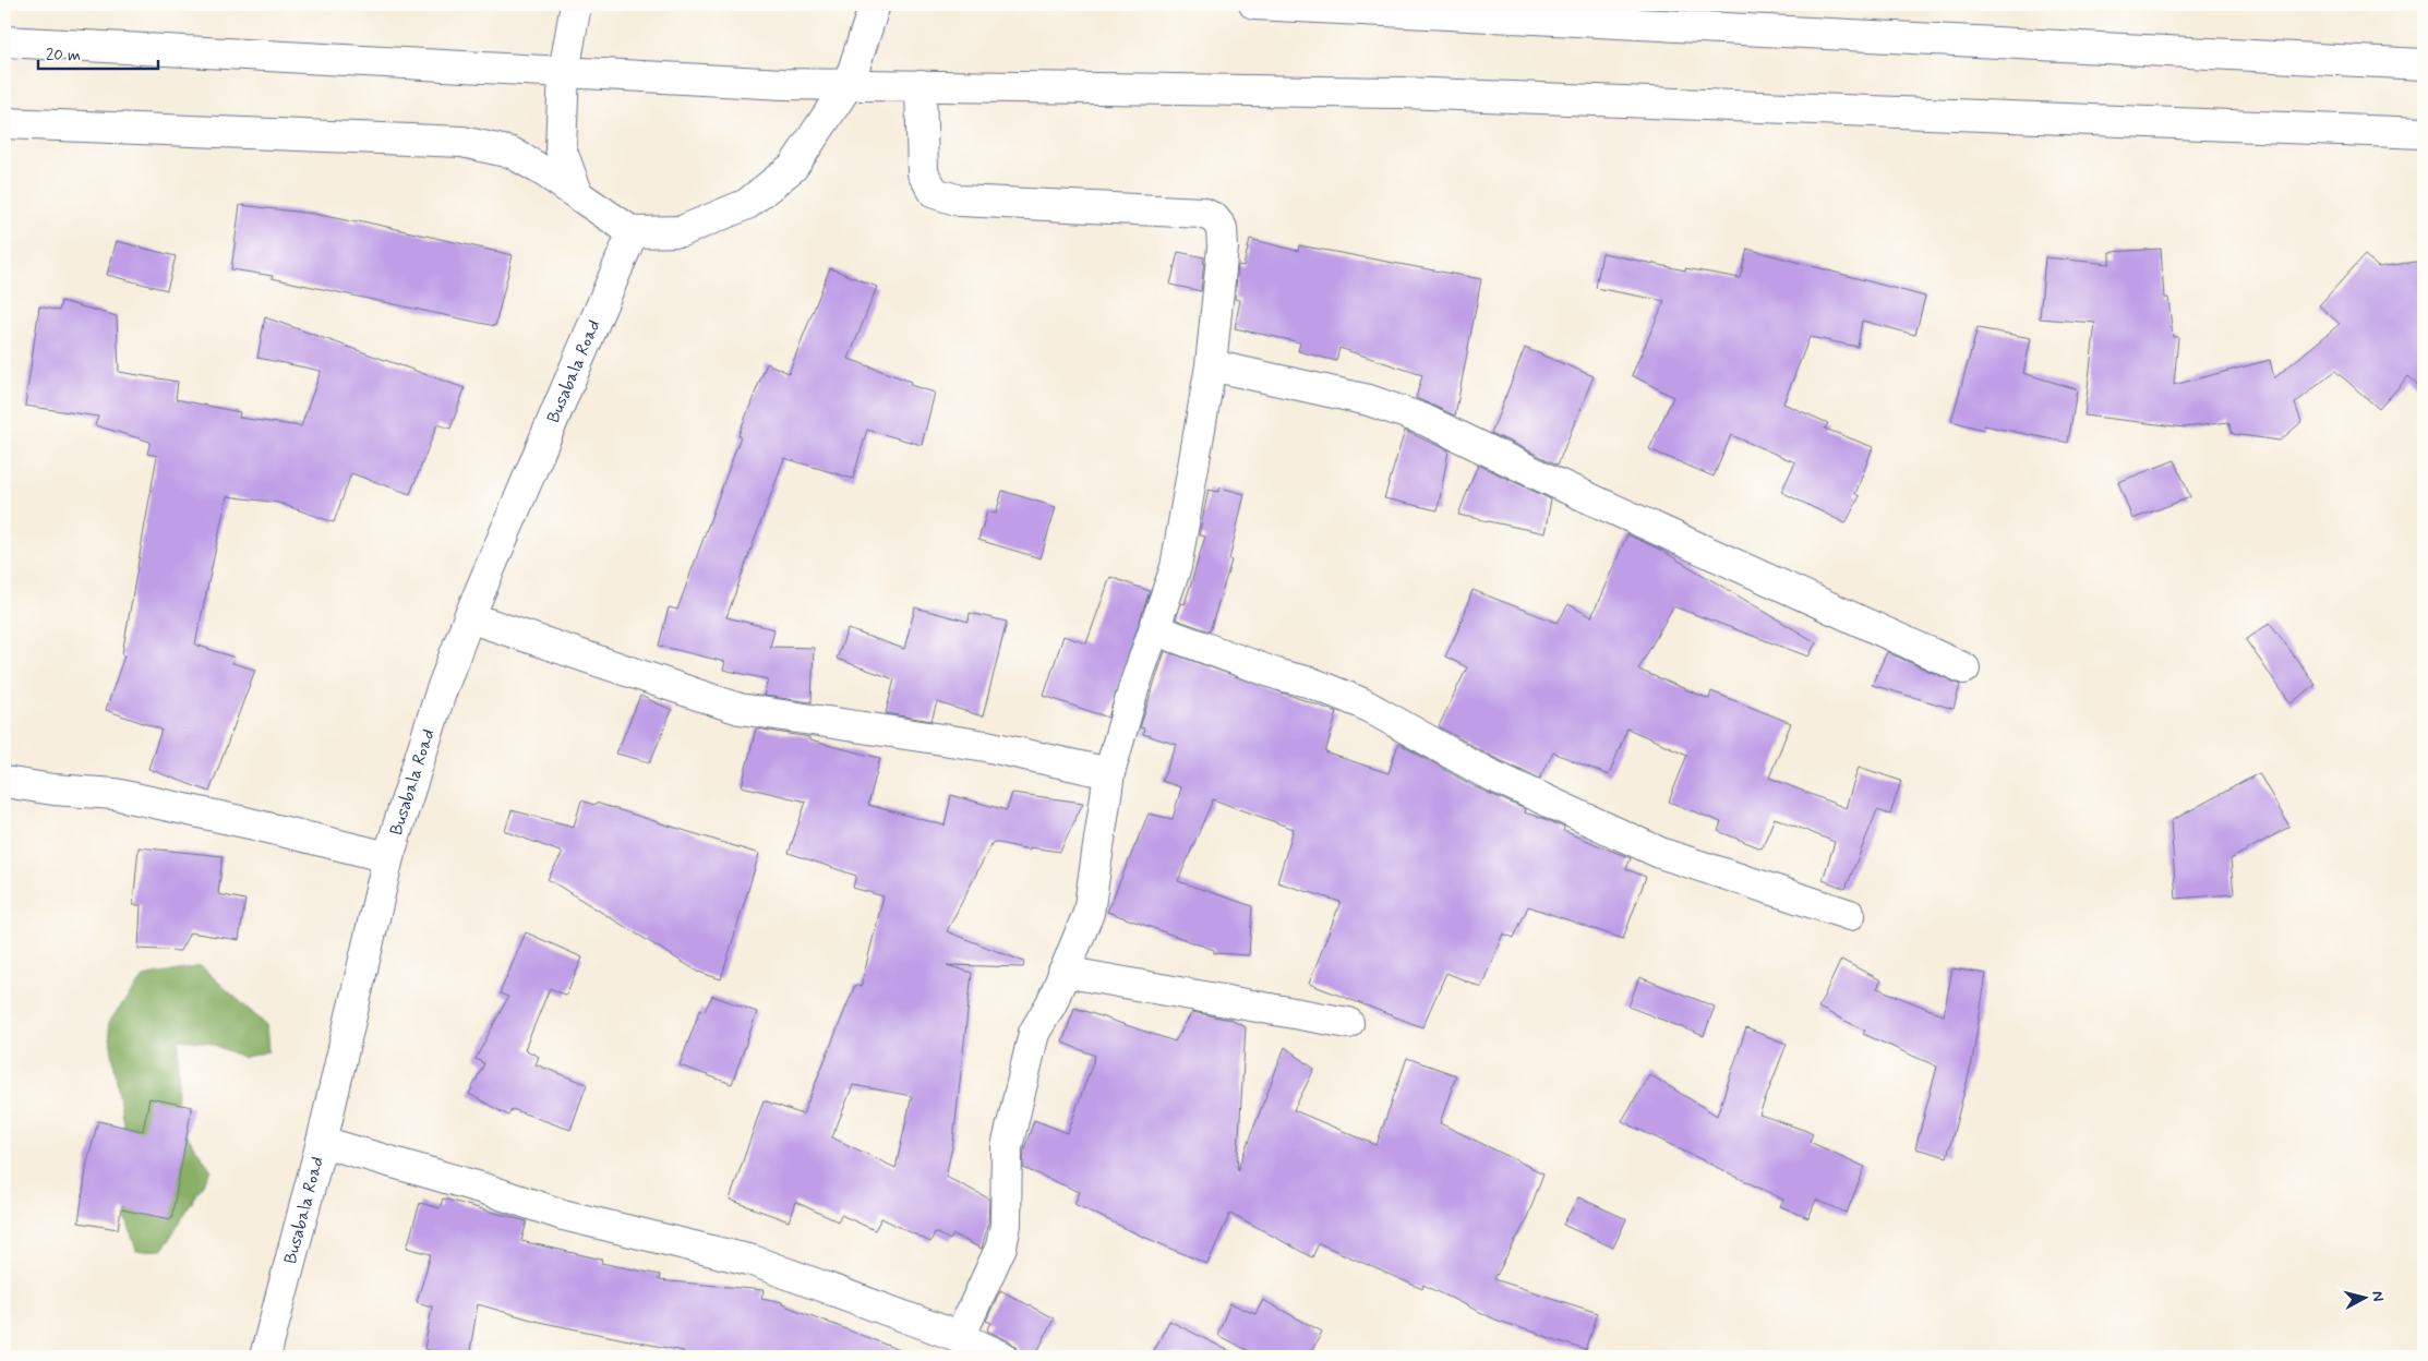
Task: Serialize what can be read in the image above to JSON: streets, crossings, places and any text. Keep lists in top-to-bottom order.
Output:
{
  "streets": {
    "main road": ["Busabala Road"]
  },
  "scale_bar": "20 m",
  "north": "right"
}
